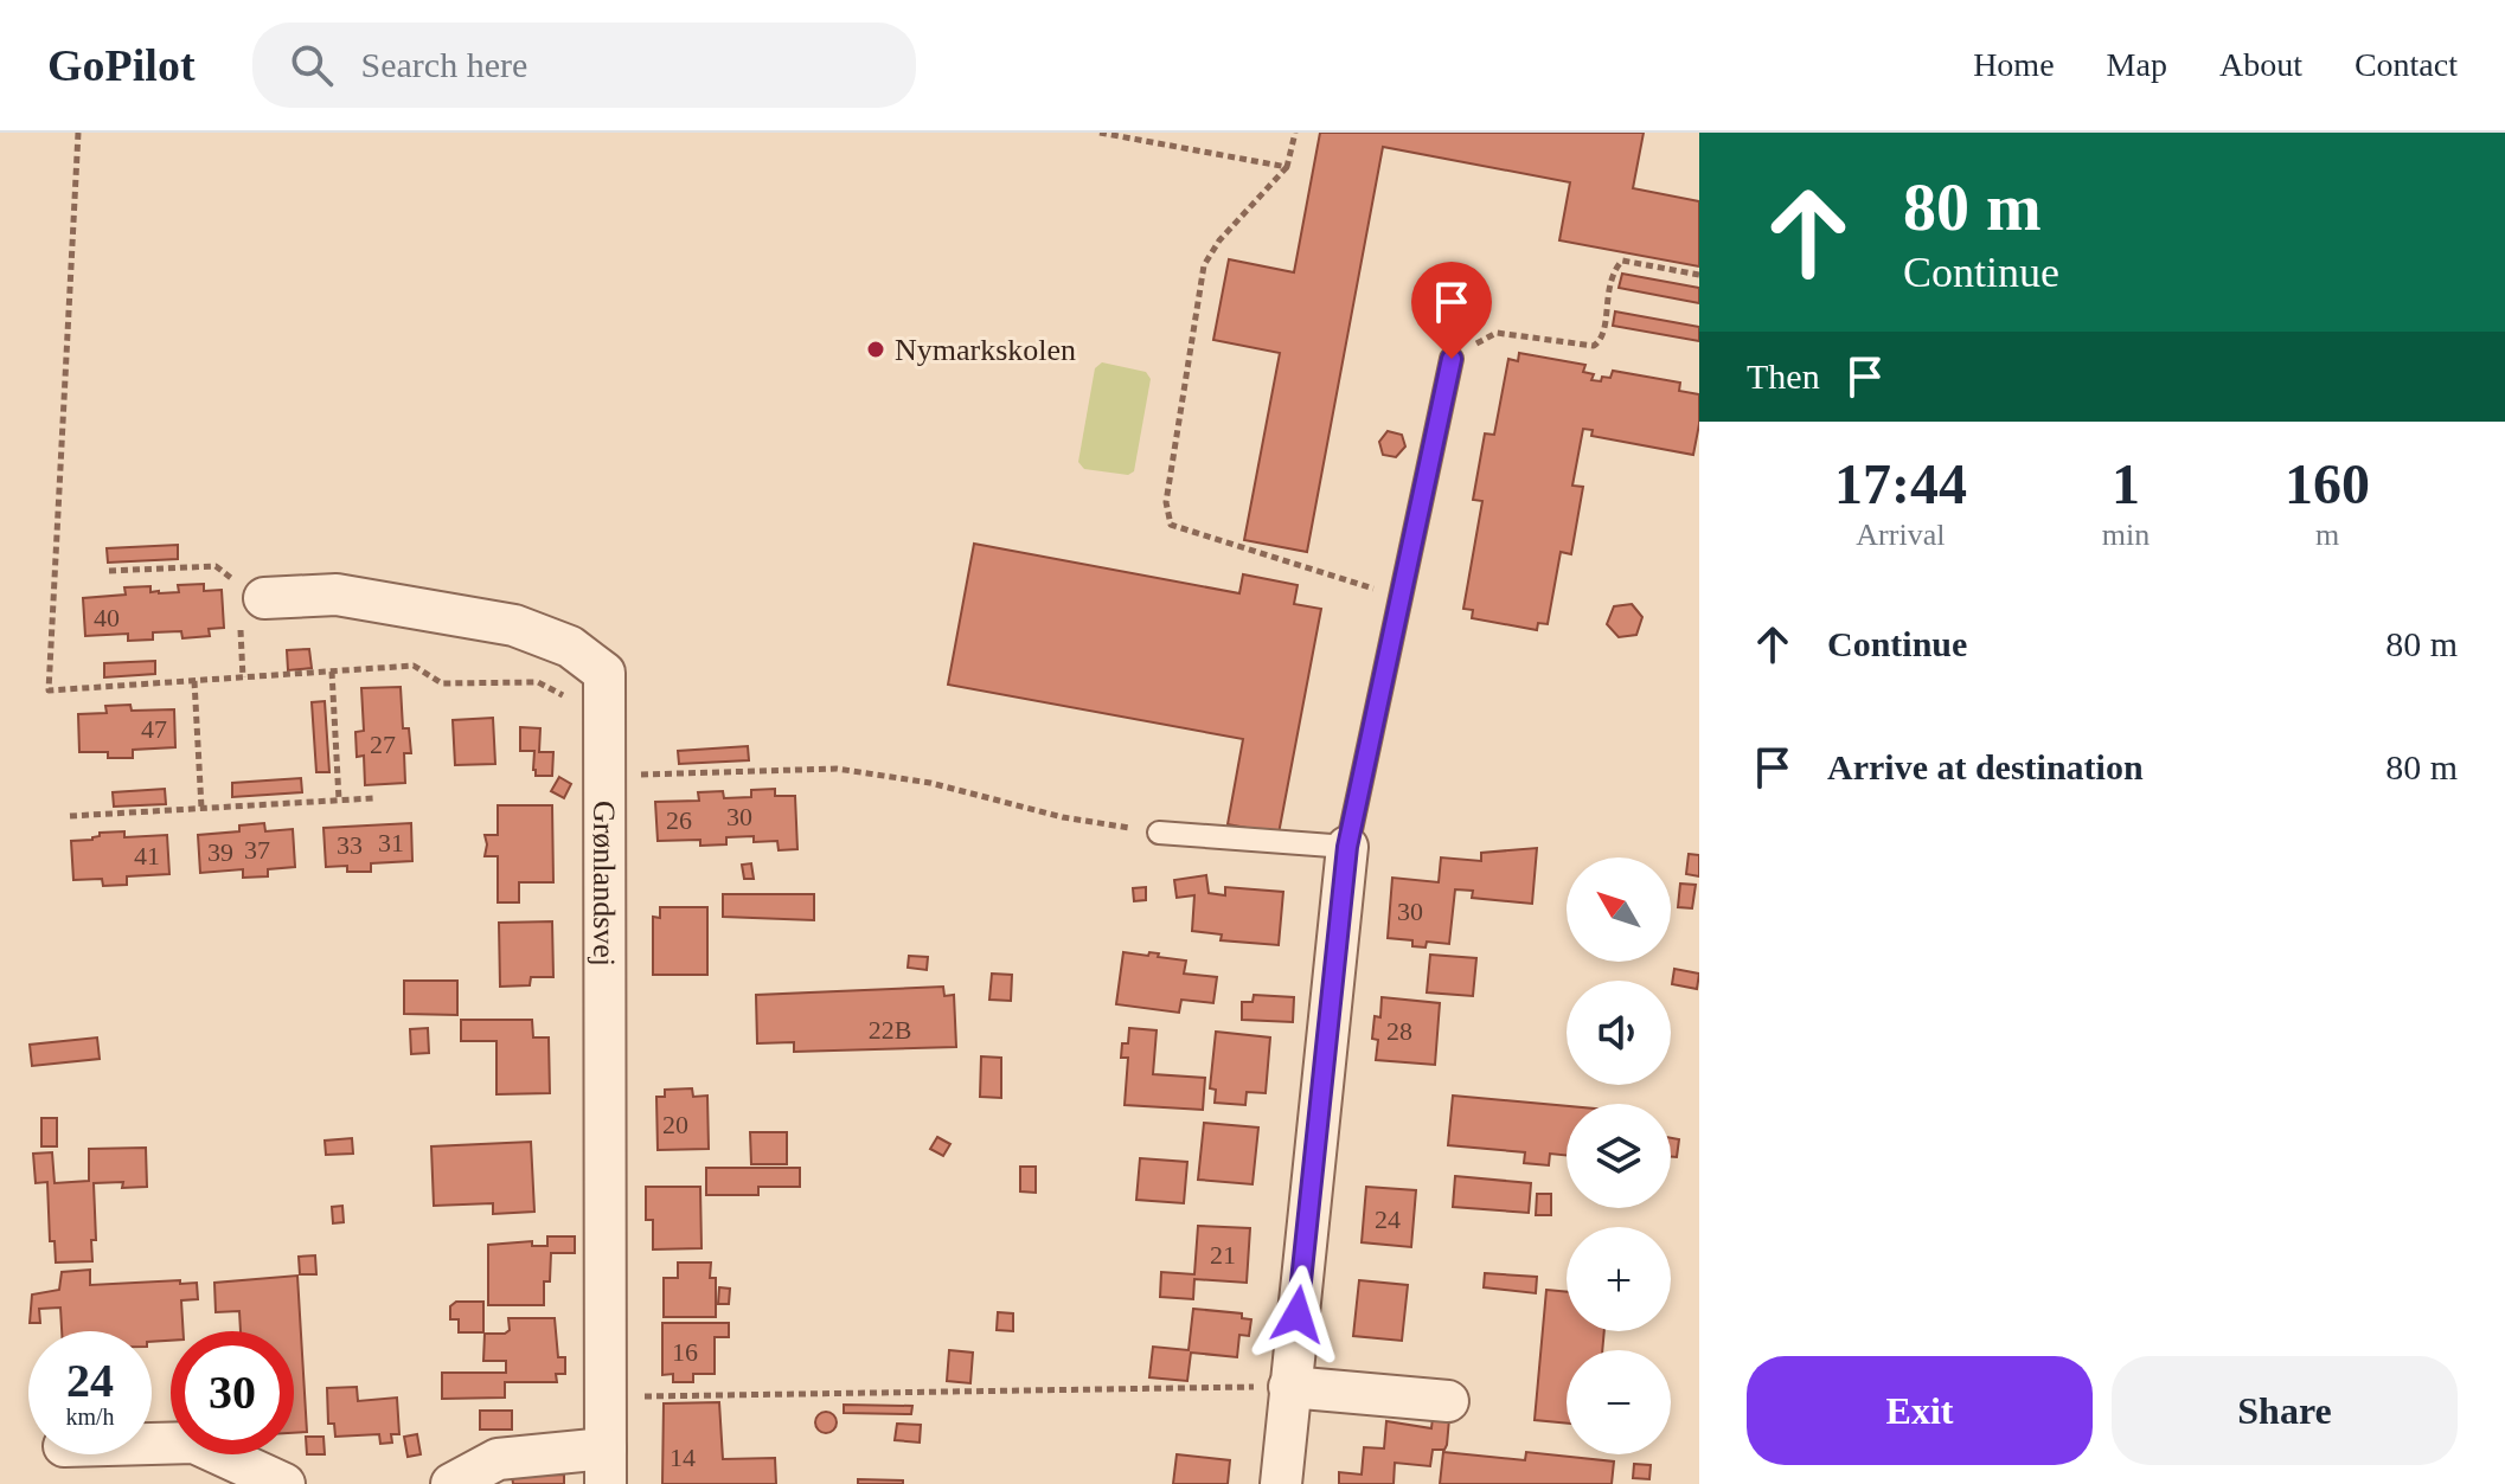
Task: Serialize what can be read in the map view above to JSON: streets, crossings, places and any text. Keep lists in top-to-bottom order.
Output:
{
  "streets": {
    "street": ["Grønlandsvej"]
  },
  "places": ["Nymarkskolen"],
  "house_numbers": [
    "40",
    "47",
    "27",
    "30",
    "26",
    "31",
    "33",
    "37",
    "39",
    "41",
    "30",
    "22B",
    "28",
    "20",
    "24",
    "21",
    "16",
    "14"
  ],
  "north": "top left",
  "page": {
    "header": "GoPilot",
    "search": "Search here",
    "nav": [
      "Home",
      "Map",
      "About",
      "Contact"
    ],
    "turn": ["80 m", "Continue"],
    "then": "Then",
    "eta": [
      "17:44",
      "Arrival",
      "1",
      "min",
      "160",
      "m"
    ],
    "list": [
      {
        "name": "Continue",
        "value": "80 m"
      },
      {
        "name": "Arrive at destination",
        "value": "80 m"
      }
    ],
    "map_buttons": ["+", "−"],
    "speed": "24 km/h",
    "limit": "30",
    "buttons": ["Exit", "Share"]
  }
}
